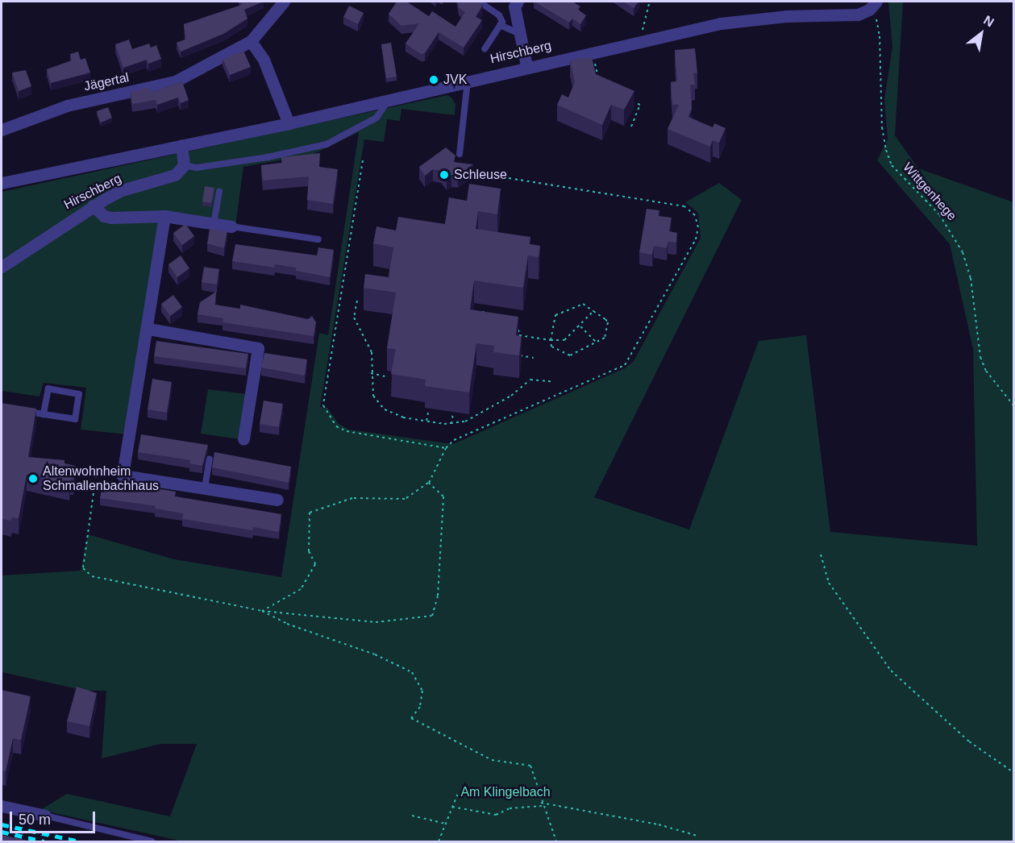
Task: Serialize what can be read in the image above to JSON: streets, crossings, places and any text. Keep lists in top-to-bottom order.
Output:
{
  "streets": {
    "street": ["Hirschberg", "Jägertal"],
    "path": ["Wittgenhege"]
  },
  "crossings": [
    ["Hirschberg", "Wittgenhege"]
  ],
  "parks": ["Am Klingelbach"],
  "places": ["JVK", "Schleuse", "Altenwohnheim Schmallenbachhaus"],
  "scale_bar": "50 m",
  "north": "top right"
}
